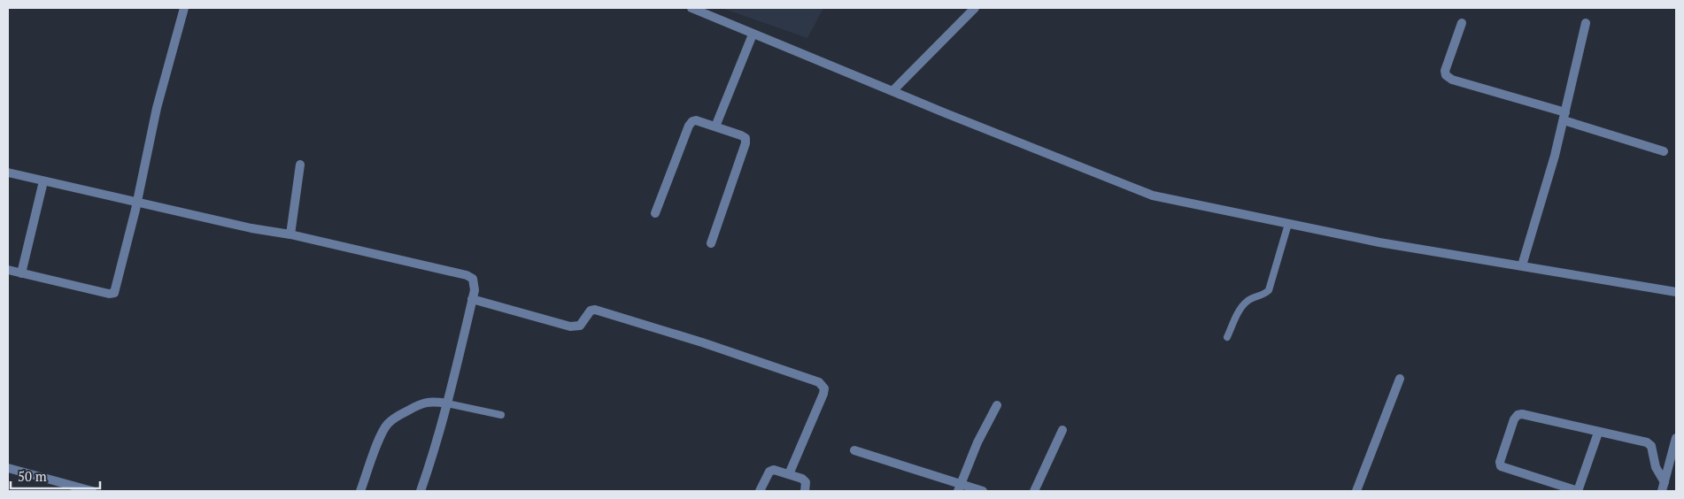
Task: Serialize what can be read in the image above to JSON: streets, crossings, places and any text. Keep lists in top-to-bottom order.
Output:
{
  "scale_bar": "50 m"
}
